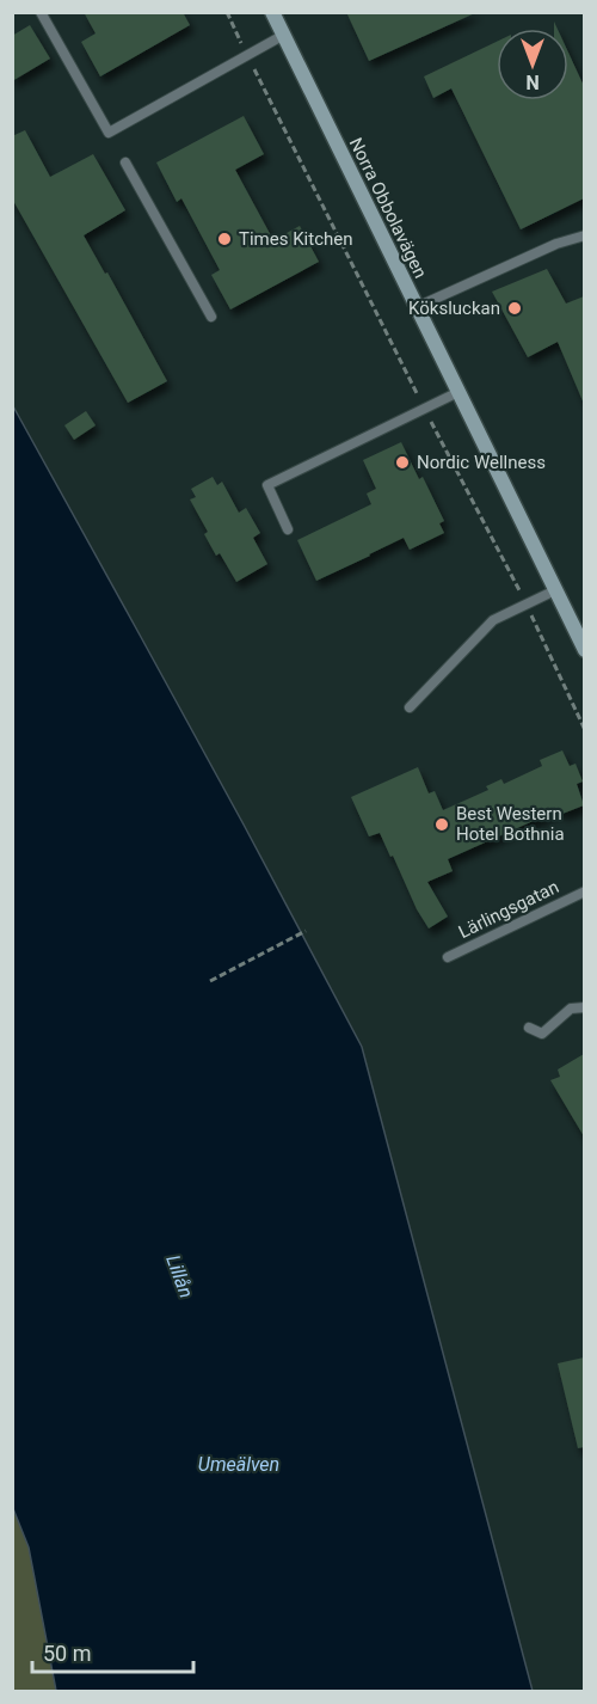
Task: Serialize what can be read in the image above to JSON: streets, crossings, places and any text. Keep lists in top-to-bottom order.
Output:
{
  "streets": {
    "street": ["Norra Obbolavägen"],
    "lane": ["Lärlingsgatan"]
  },
  "water": ["Lillån", "Umeälven"],
  "places": [
    "Times Kitchen",
    "Köksluckan",
    "Nordic Wellness",
    "Best Western Hotel Bothnia"
  ],
  "scale_bar": "50 m",
  "north": "bottom"
}
